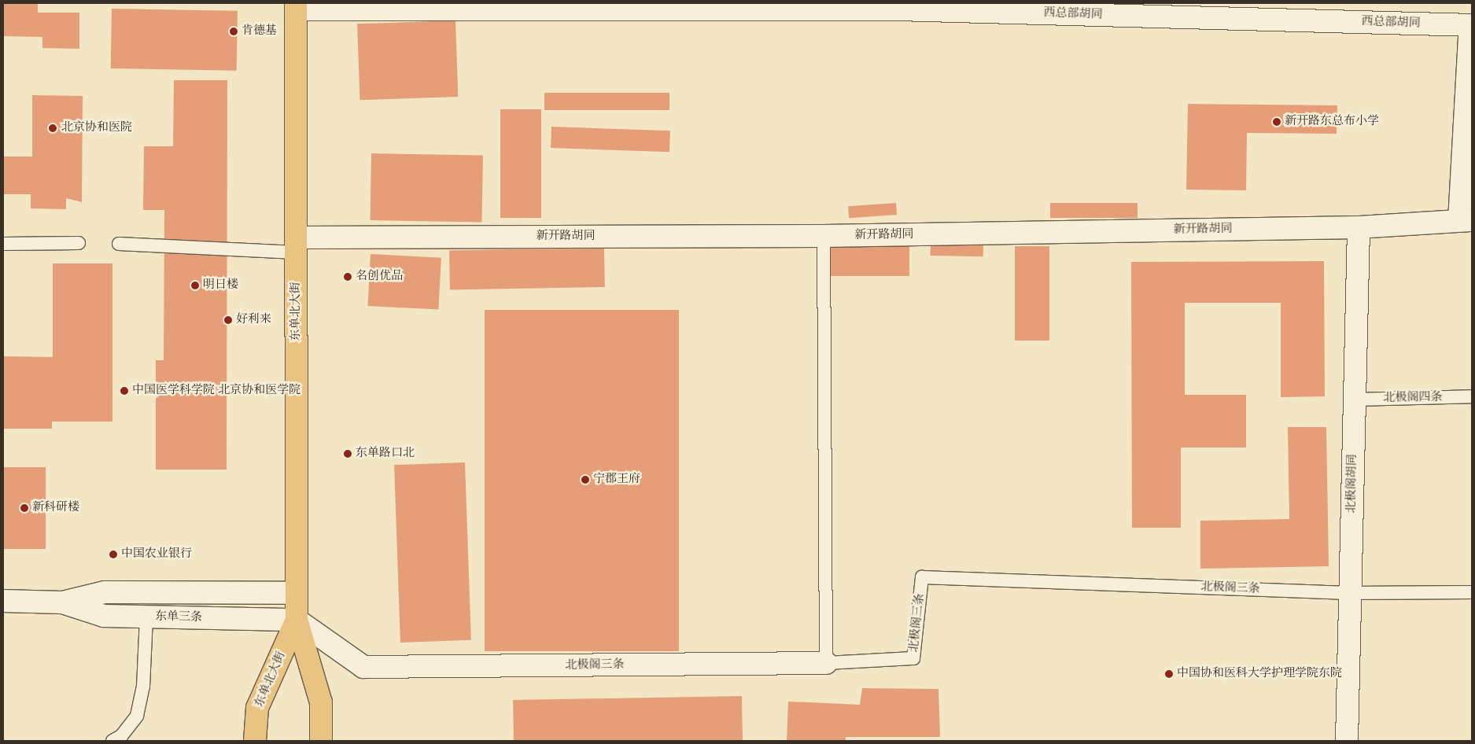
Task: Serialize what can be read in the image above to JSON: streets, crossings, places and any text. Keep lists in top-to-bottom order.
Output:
{
  "streets": {
    "main road": ["东单北大街"],
    "street": [
      "西总部胡同",
      "新开路胡同",
      "北极阁胡同",
      "北极阁三条",
      "东单三条"
    ],
    "lane": ["北极阁四条"]
  },
  "crossings": [
    ["西总部胡同", "东单北大街"],
    ["新开路胡同", "东单北大街"],
    ["新开路胡同", "北极阁胡同"],
    ["东单北大街", "北极阁三条"],
    ["东单北大街", "东单三条"],
    ["北极阁四条", "北极阁胡同"],
    ["北极阁胡同", "北极阁三条"],
    ["北极阁三条", "东单三条"]
  ],
  "places": [
    "肯德基",
    "新开路东总布小学",
    "北京协和医院",
    "名创优品",
    "明日楼",
    "好利来",
    "中国医学科学院 北京协和医学院",
    "东单路口北",
    "宁郡王府",
    "新科研楼",
    "中国农业银行",
    "中国协和医科大学护理学院东院"
  ]
}
